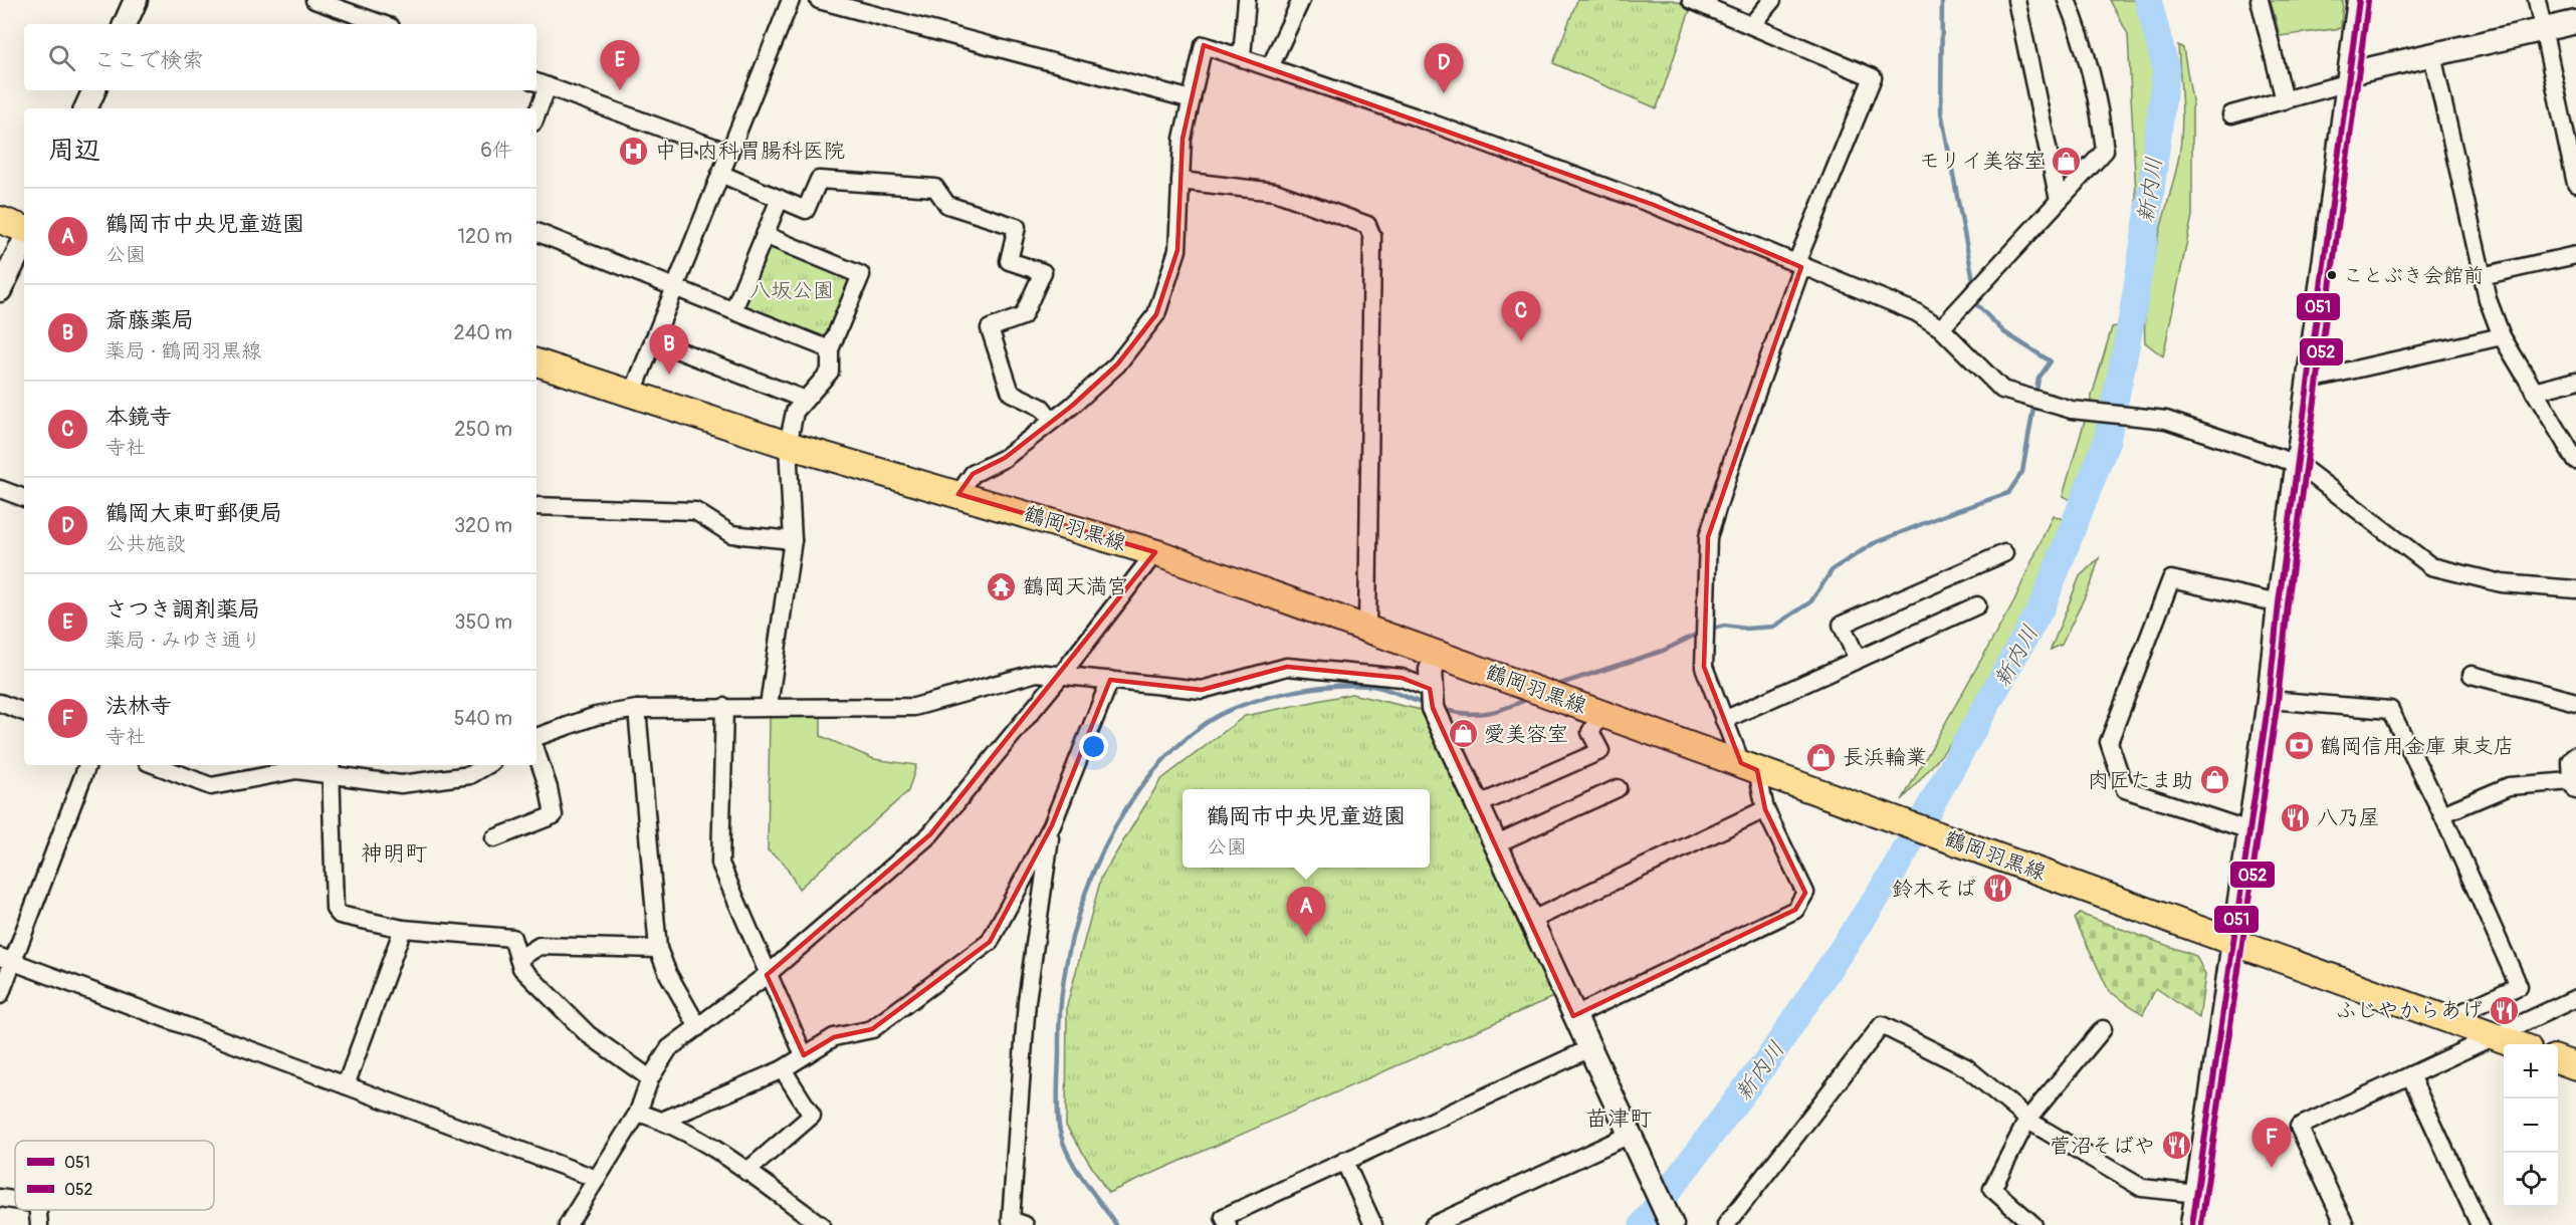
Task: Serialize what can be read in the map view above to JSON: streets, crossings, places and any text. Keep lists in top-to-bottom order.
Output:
{
  "streets": {
    "main road": ["鶴岡羽黒線"]
  },
  "districts": ["神明町", "苗津町"],
  "water": ["新内川"],
  "parks": ["八坂公園"],
  "places": {
    "hospital": ["中目内科胃腸科医院"],
    "shop": [
      "モリイ美容室",
      "愛美容室",
      "長浜輪業",
      "肉匠たま助"
    ],
    "other": ["ことぶき会館前"],
    "temple": ["鶴岡天満宮"],
    "bank": ["鶴岡信用金庫 東支店"],
    "restaurant": [
      "八乃屋",
      "鈴木そば",
      "ふじやからあげ",
      "菅沼そばや"
    ]
  },
  "lines": ["transit line 051", "transit line 052"],
  "legend": ["051", "052"],
  "page": {
    "search": "ここで検索",
    "pins": [
      "E",
      "D",
      "C",
      "B",
      "A",
      "F"
    ],
    "heading": ["周辺", "6件"],
    "list": [
      {
        "mark": "A",
        "name": "鶴岡市中央児童遊園",
        "note": "公園",
        "value": "120 m"
      },
      {
        "mark": "B",
        "name": "斎藤薬局",
        "note": "薬局 · 鶴岡羽黒線",
        "value": "240 m"
      },
      {
        "mark": "C",
        "name": "本鏡寺",
        "note": "寺社",
        "value": "250 m"
      },
      {
        "mark": "D",
        "name": "鶴岡大東町郵便局",
        "note": "公共施設",
        "value": "320 m"
      },
      {
        "mark": "E",
        "name": "さつき調剤薬局",
        "note": "薬局 · みゆき通り",
        "value": "350 m"
      },
      {
        "mark": "F",
        "name": "法林寺",
        "note": "寺社",
        "value": "540 m"
      }
    ],
    "popup": ["鶴岡市中央児童遊園", "公園"],
    "map_buttons": ["+", "−"]
  }
}
